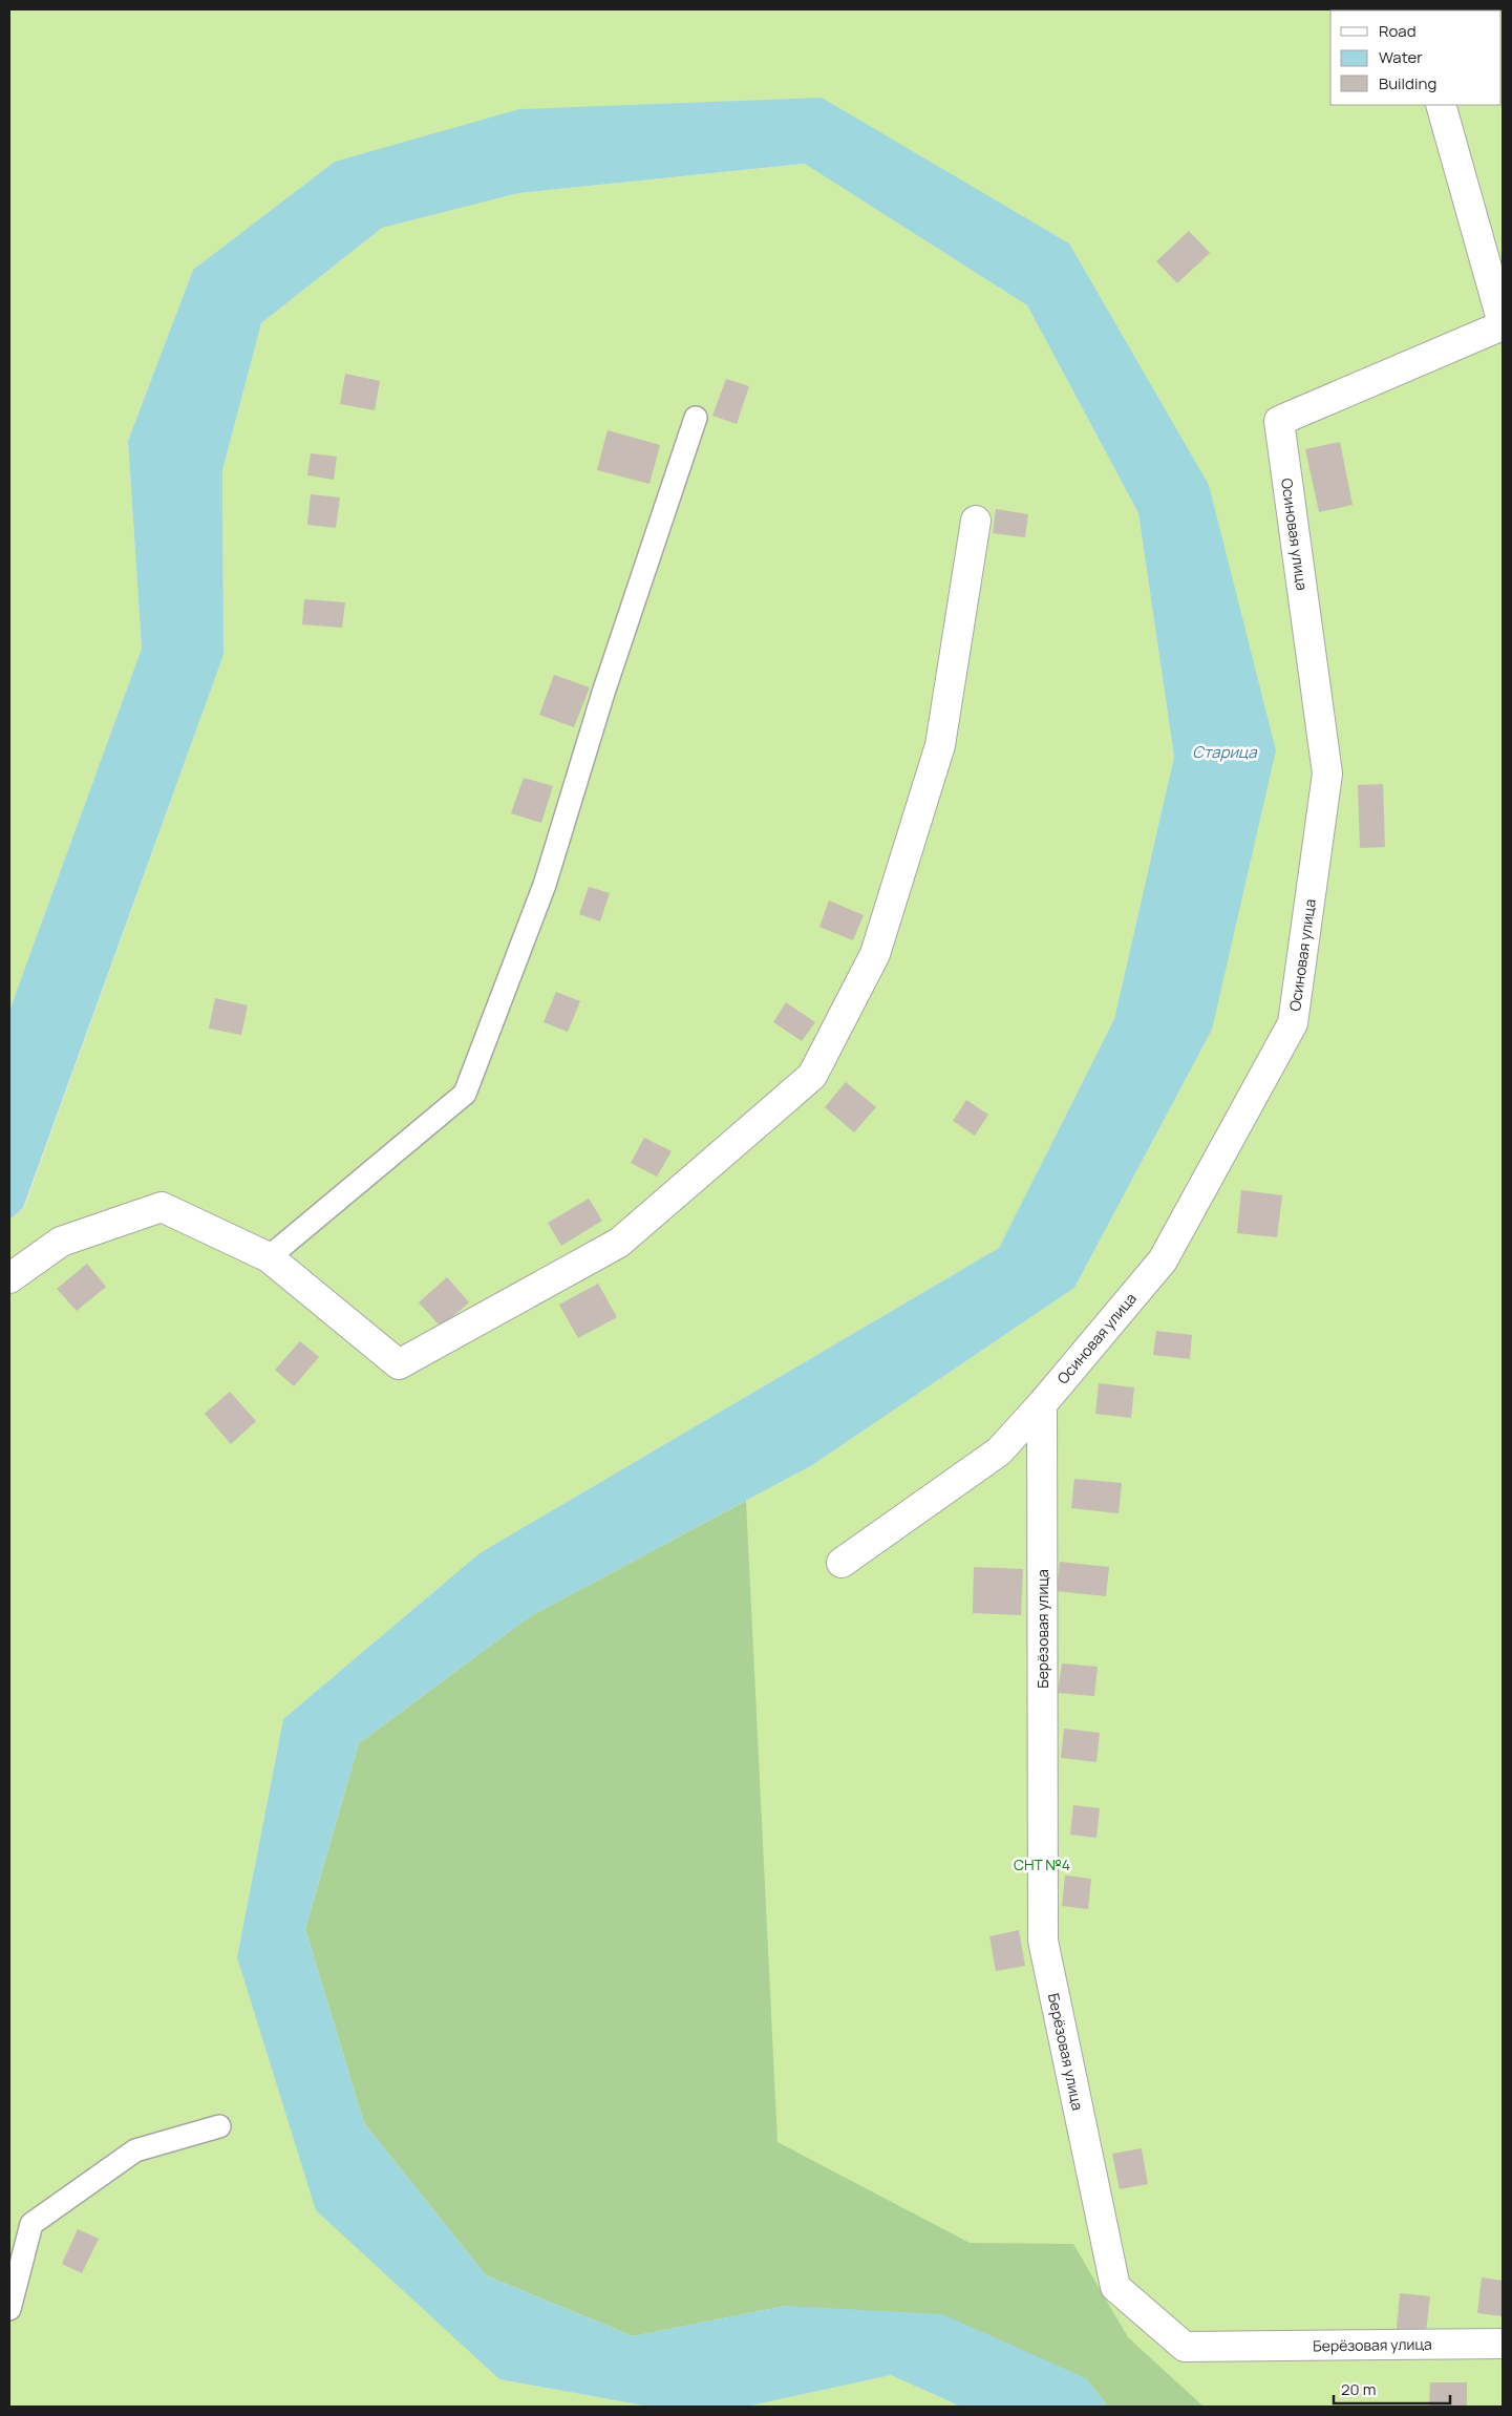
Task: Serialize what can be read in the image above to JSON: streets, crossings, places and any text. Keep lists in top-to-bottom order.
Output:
{
  "streets": {
    "street": ["Осиновая улица", "Берёзовая улица"]
  },
  "crossings": [
    ["Осиновая улица", "Берёзовая улица"]
  ],
  "water": ["Старица"],
  "parks": ["СНТ №4"],
  "legend": ["Road", "Water", "Building"],
  "scale_bar": "20 m"
}
